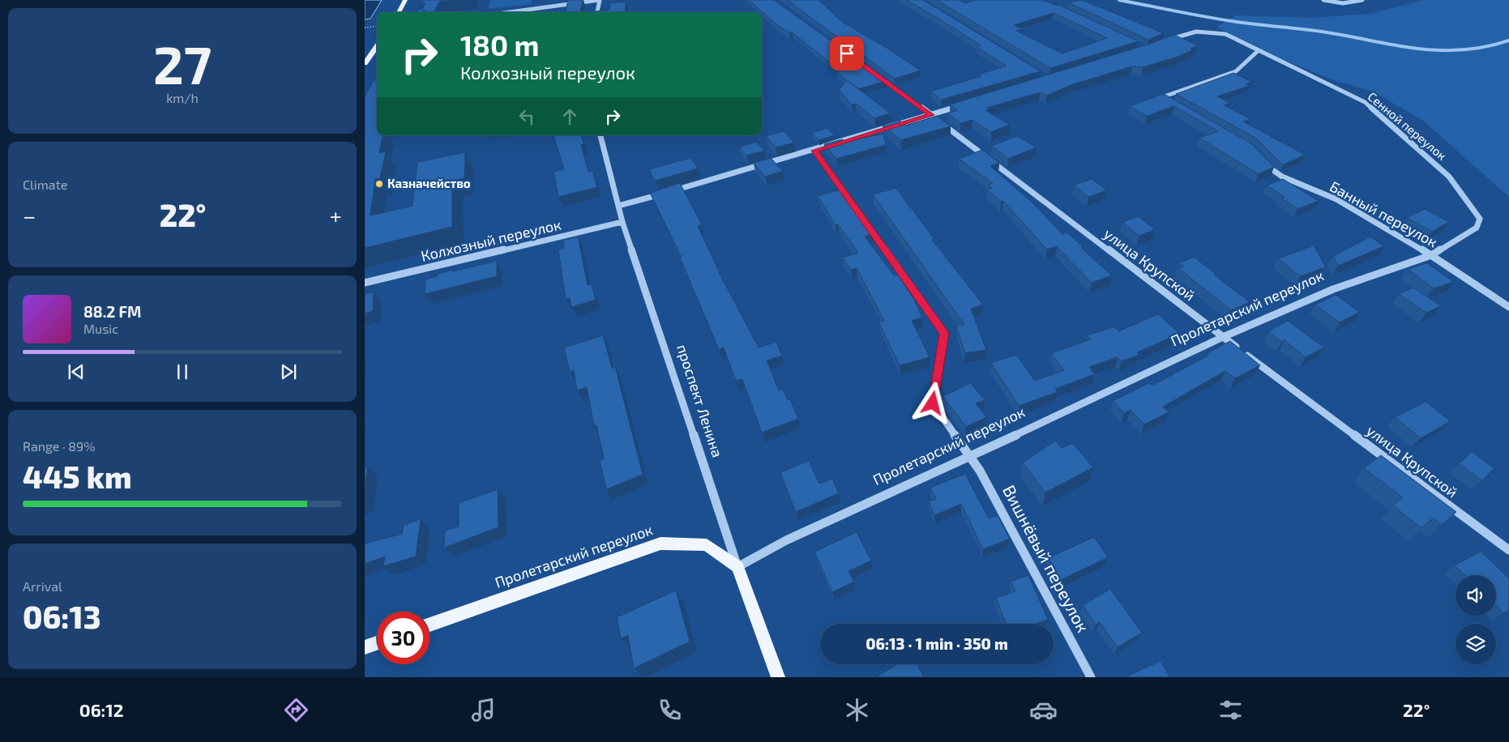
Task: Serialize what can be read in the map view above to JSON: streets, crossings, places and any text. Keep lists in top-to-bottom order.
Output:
{
  "streets": {
    "main road": ["Пролетарский переулок", "проспект Ленина"],
    "street": [
      "Сенной переулок",
      "Банный переулок",
      "Колхозный переулок",
      "улица Крупской",
      "Вишнёвый переулок"
    ]
  },
  "crossings": [
    ["Сенной переулок", "Пролетарский переулок"],
    ["Банный переулок", "Пролетарский переулок"],
    ["Колхозный переулок", "проспект Ленина"],
    ["улица Крупской", "Пролетарский переулок"],
    ["Пролетарский переулок", "проспект Ленина"],
    ["Пролетарский переулок", "Вишнёвый переулок"]
  ],
  "places": ["Казначейство"],
  "page": {
    "tile": [
      ["27", "km/h"],
      "Climate",
      ["Range · 89%", "445 km"],
      ["Arrival", "06:13"]
    ],
    "turn": ["180 m", "Колхозный переулок"],
    "heat": ["−", "22°", "+"],
    "song": ["88.2 FM", "Music"],
    "limit": "30",
    "trip": "06:13 · 1 min · 350 m",
    "tabs": ["06:12", "22°"]
  }
}
